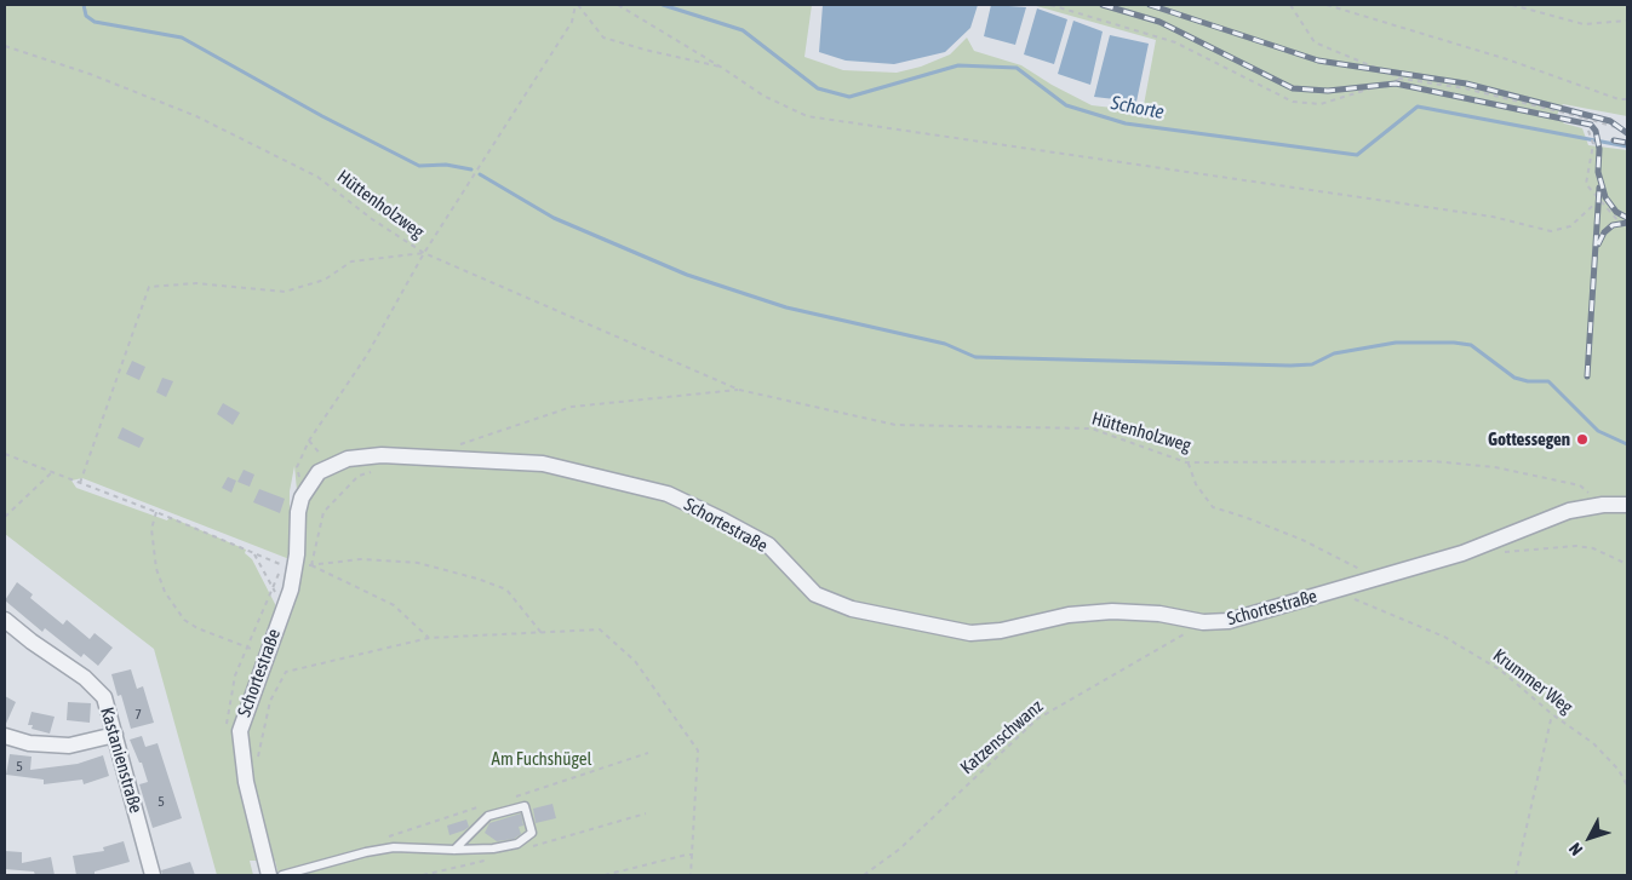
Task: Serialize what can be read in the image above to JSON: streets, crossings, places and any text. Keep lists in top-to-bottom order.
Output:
{
  "streets": {
    "street": ["Schortestraße", "Kastanienstraße"],
    "path": ["Hüttenholzweg", "Krummer Weg", "Katzenschwanz"]
  },
  "crossings": [
    ["Hüttenholzweg", "Schortestraße"],
    ["Schortestraße", "Krummer Weg"],
    ["Schortestraße", "Katzenschwanz"]
  ],
  "water": ["Schorte"],
  "parks": ["Am Fuchshügel"],
  "places": ["Gottessegen"],
  "house_numbers": ["7", "5", "5"],
  "north": "bottom left"
}
